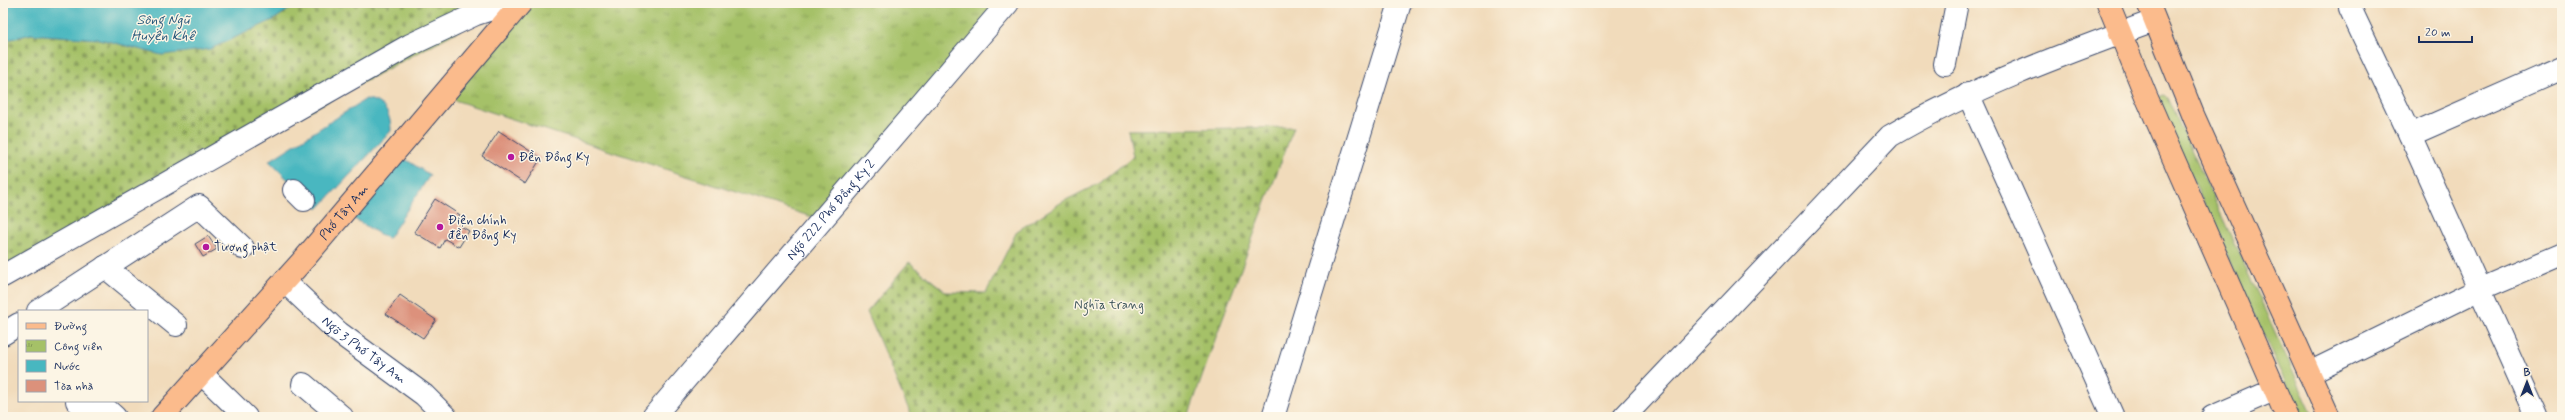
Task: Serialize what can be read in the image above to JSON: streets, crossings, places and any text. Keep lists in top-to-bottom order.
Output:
{
  "streets": {
    "main road": ["Phố Tây Am"],
    "street": ["Ngõ 222 Phố Đồng Kỵ 2", "Ngõ 3 Phố Tây Am"]
  },
  "crossings": [
    ["Phố Tây Am", "Ngõ 3 Phố Tây Am"]
  ],
  "water": ["Sông Ngũ Huyện Khê"],
  "parks": ["Nghĩa trang"],
  "places": ["Đền Đồng Kỵ", "Điện chính đền Đồng Kỵ", "Tượng phật"],
  "legend": [
    "Đường",
    "Công viên",
    "Nước",
    "Tòa nhà"
  ],
  "scale_bar": "20 m",
  "north": "top"
}
